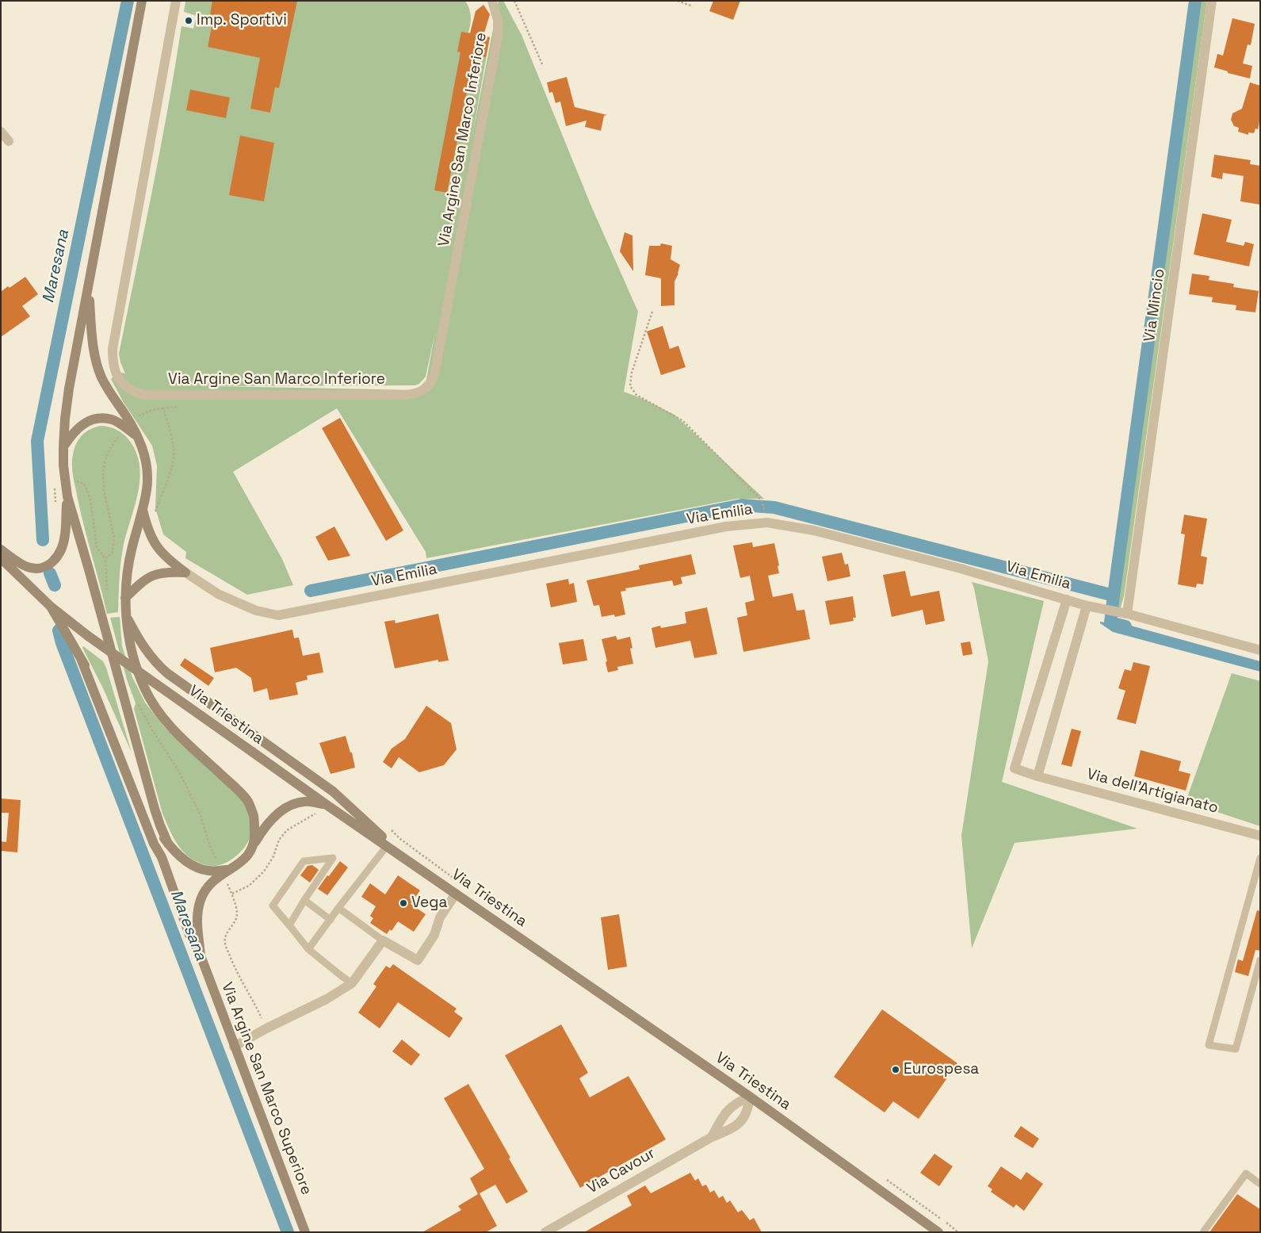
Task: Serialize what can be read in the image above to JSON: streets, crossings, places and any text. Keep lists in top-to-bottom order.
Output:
{
  "streets": {
    "street": [
      "Via Argine San Marco Inferiore",
      "Via Mincio",
      "Via Emilia",
      "Via Triestina",
      "Via dell'Artigianato",
      "Via Argine San Marco Superiore",
      "Via Cavour"
    ]
  },
  "crossings": [
    ["Via Mincio", "Via Emilia"],
    ["Via Emilia", "Via dell'Artigianato"],
    ["Via Triestina", "Via Cavour"]
  ],
  "water": ["Maresana"],
  "places": ["Imp. Sportivi", "Vega", "Eurospesa"]
}
